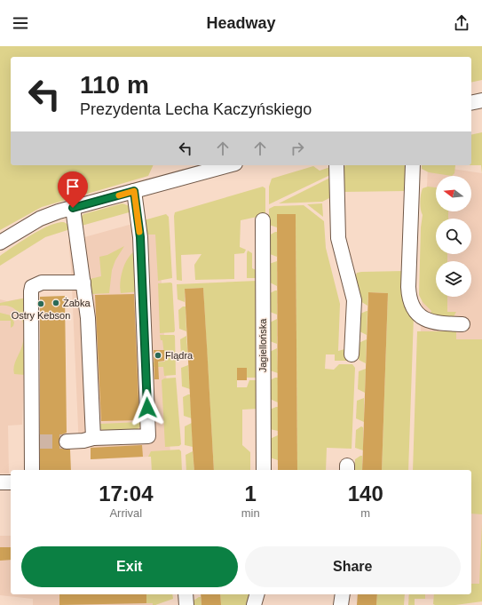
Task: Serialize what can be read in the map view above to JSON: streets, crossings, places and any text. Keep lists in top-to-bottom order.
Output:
{
  "streets": {
    "street": ["Jagiellońska"]
  },
  "places": ["Żabka", "Ostry Kebson", "Flądra"],
  "north": "left",
  "page": {
    "header": "Headway",
    "turn": ["110 m", "Prezydenta Lecha Kaczyńskiego"],
    "eta": [
      "17:04",
      "Arrival",
      "1",
      "min",
      "140",
      "m"
    ],
    "buttons": ["Exit", "Share"]
  }
}
